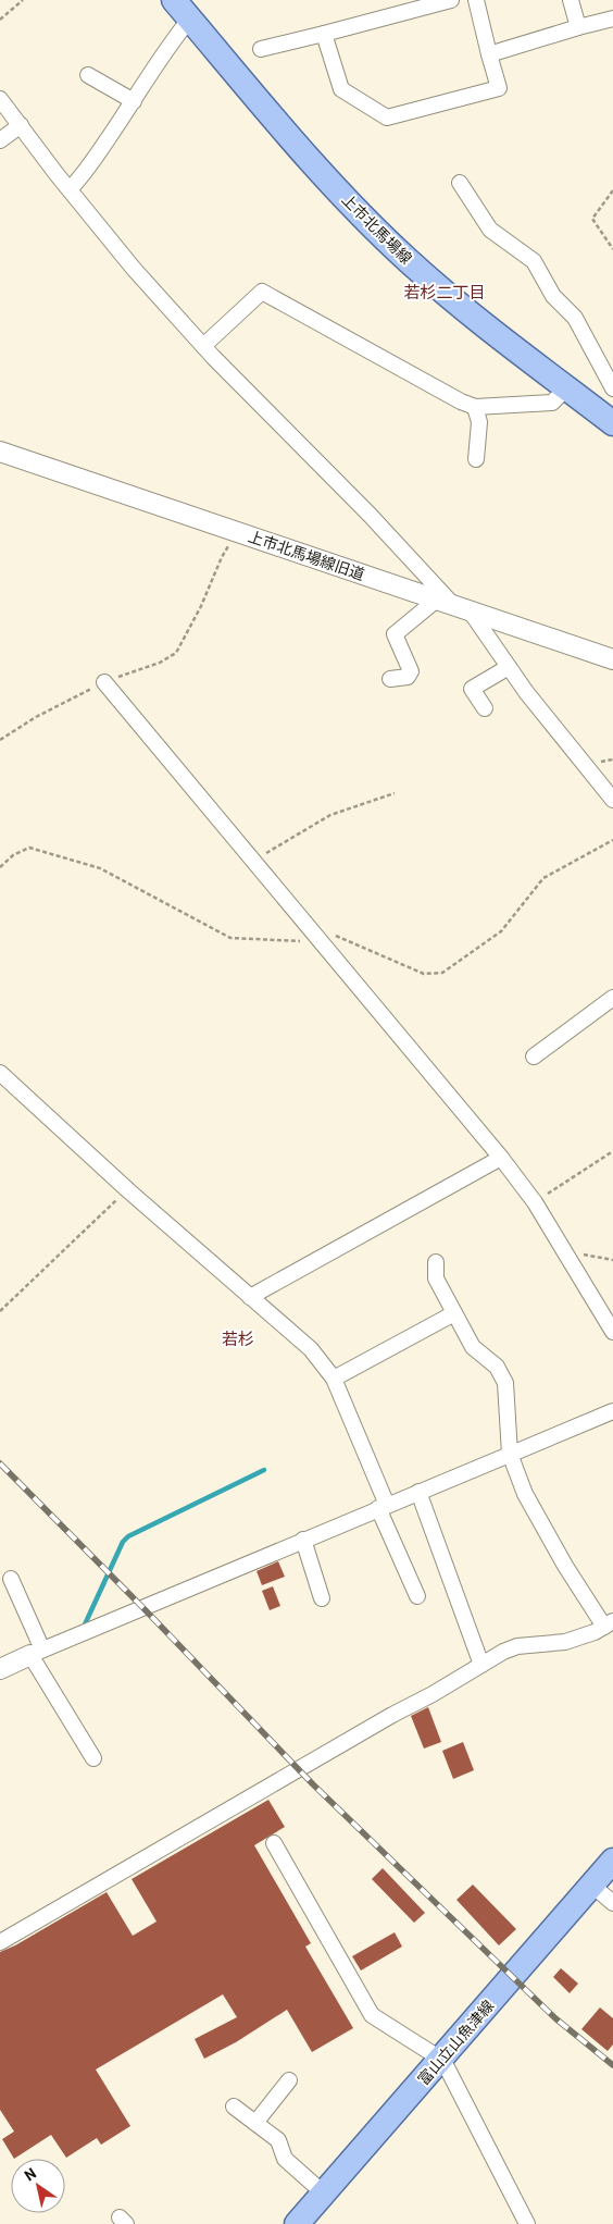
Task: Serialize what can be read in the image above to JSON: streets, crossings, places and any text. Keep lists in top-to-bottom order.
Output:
{
  "streets": {
    "main road": ["上市北馬場線", "富山立山魚津線"],
    "street": ["上市北馬場線旧道"]
  },
  "districts": ["若杉二丁目", "若杉"],
  "north": "top left"
}
